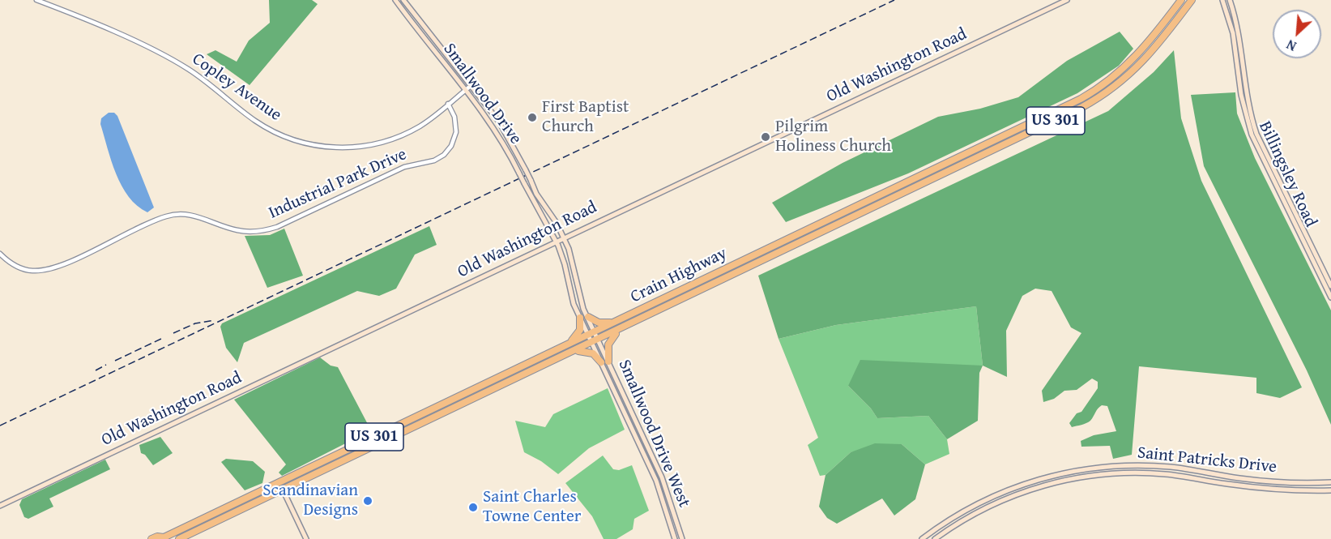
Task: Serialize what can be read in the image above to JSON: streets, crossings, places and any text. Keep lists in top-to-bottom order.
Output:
{
  "streets": {
    "highway": ["US 301", "Crain Highway"],
    "main road": [
      "Old Washington Road",
      "Smallwood Drive",
      "Billingsley Road",
      "Smallwood Drive West",
      "Saint Patricks Drive"
    ],
    "street": ["Copley Avenue", "Industrial Park Drive"]
  },
  "crossings": [
    ["Old Washington Road", "Smallwood Drive"],
    ["Copley Avenue", "Smallwood Drive"],
    ["Copley Avenue", "Industrial Park Drive"],
    ["Smallwood Drive", "Crain Highway"],
    ["Smallwood Drive", "Smallwood Drive West"],
    ["Crain Highway", "Smallwood Drive West"]
  ],
  "places": [
    "First Baptist Church",
    "Pilgrim Holiness Church",
    "Scandinavian Designs",
    "Saint Charles Towne Center"
  ],
  "north": "bottom left"
}
